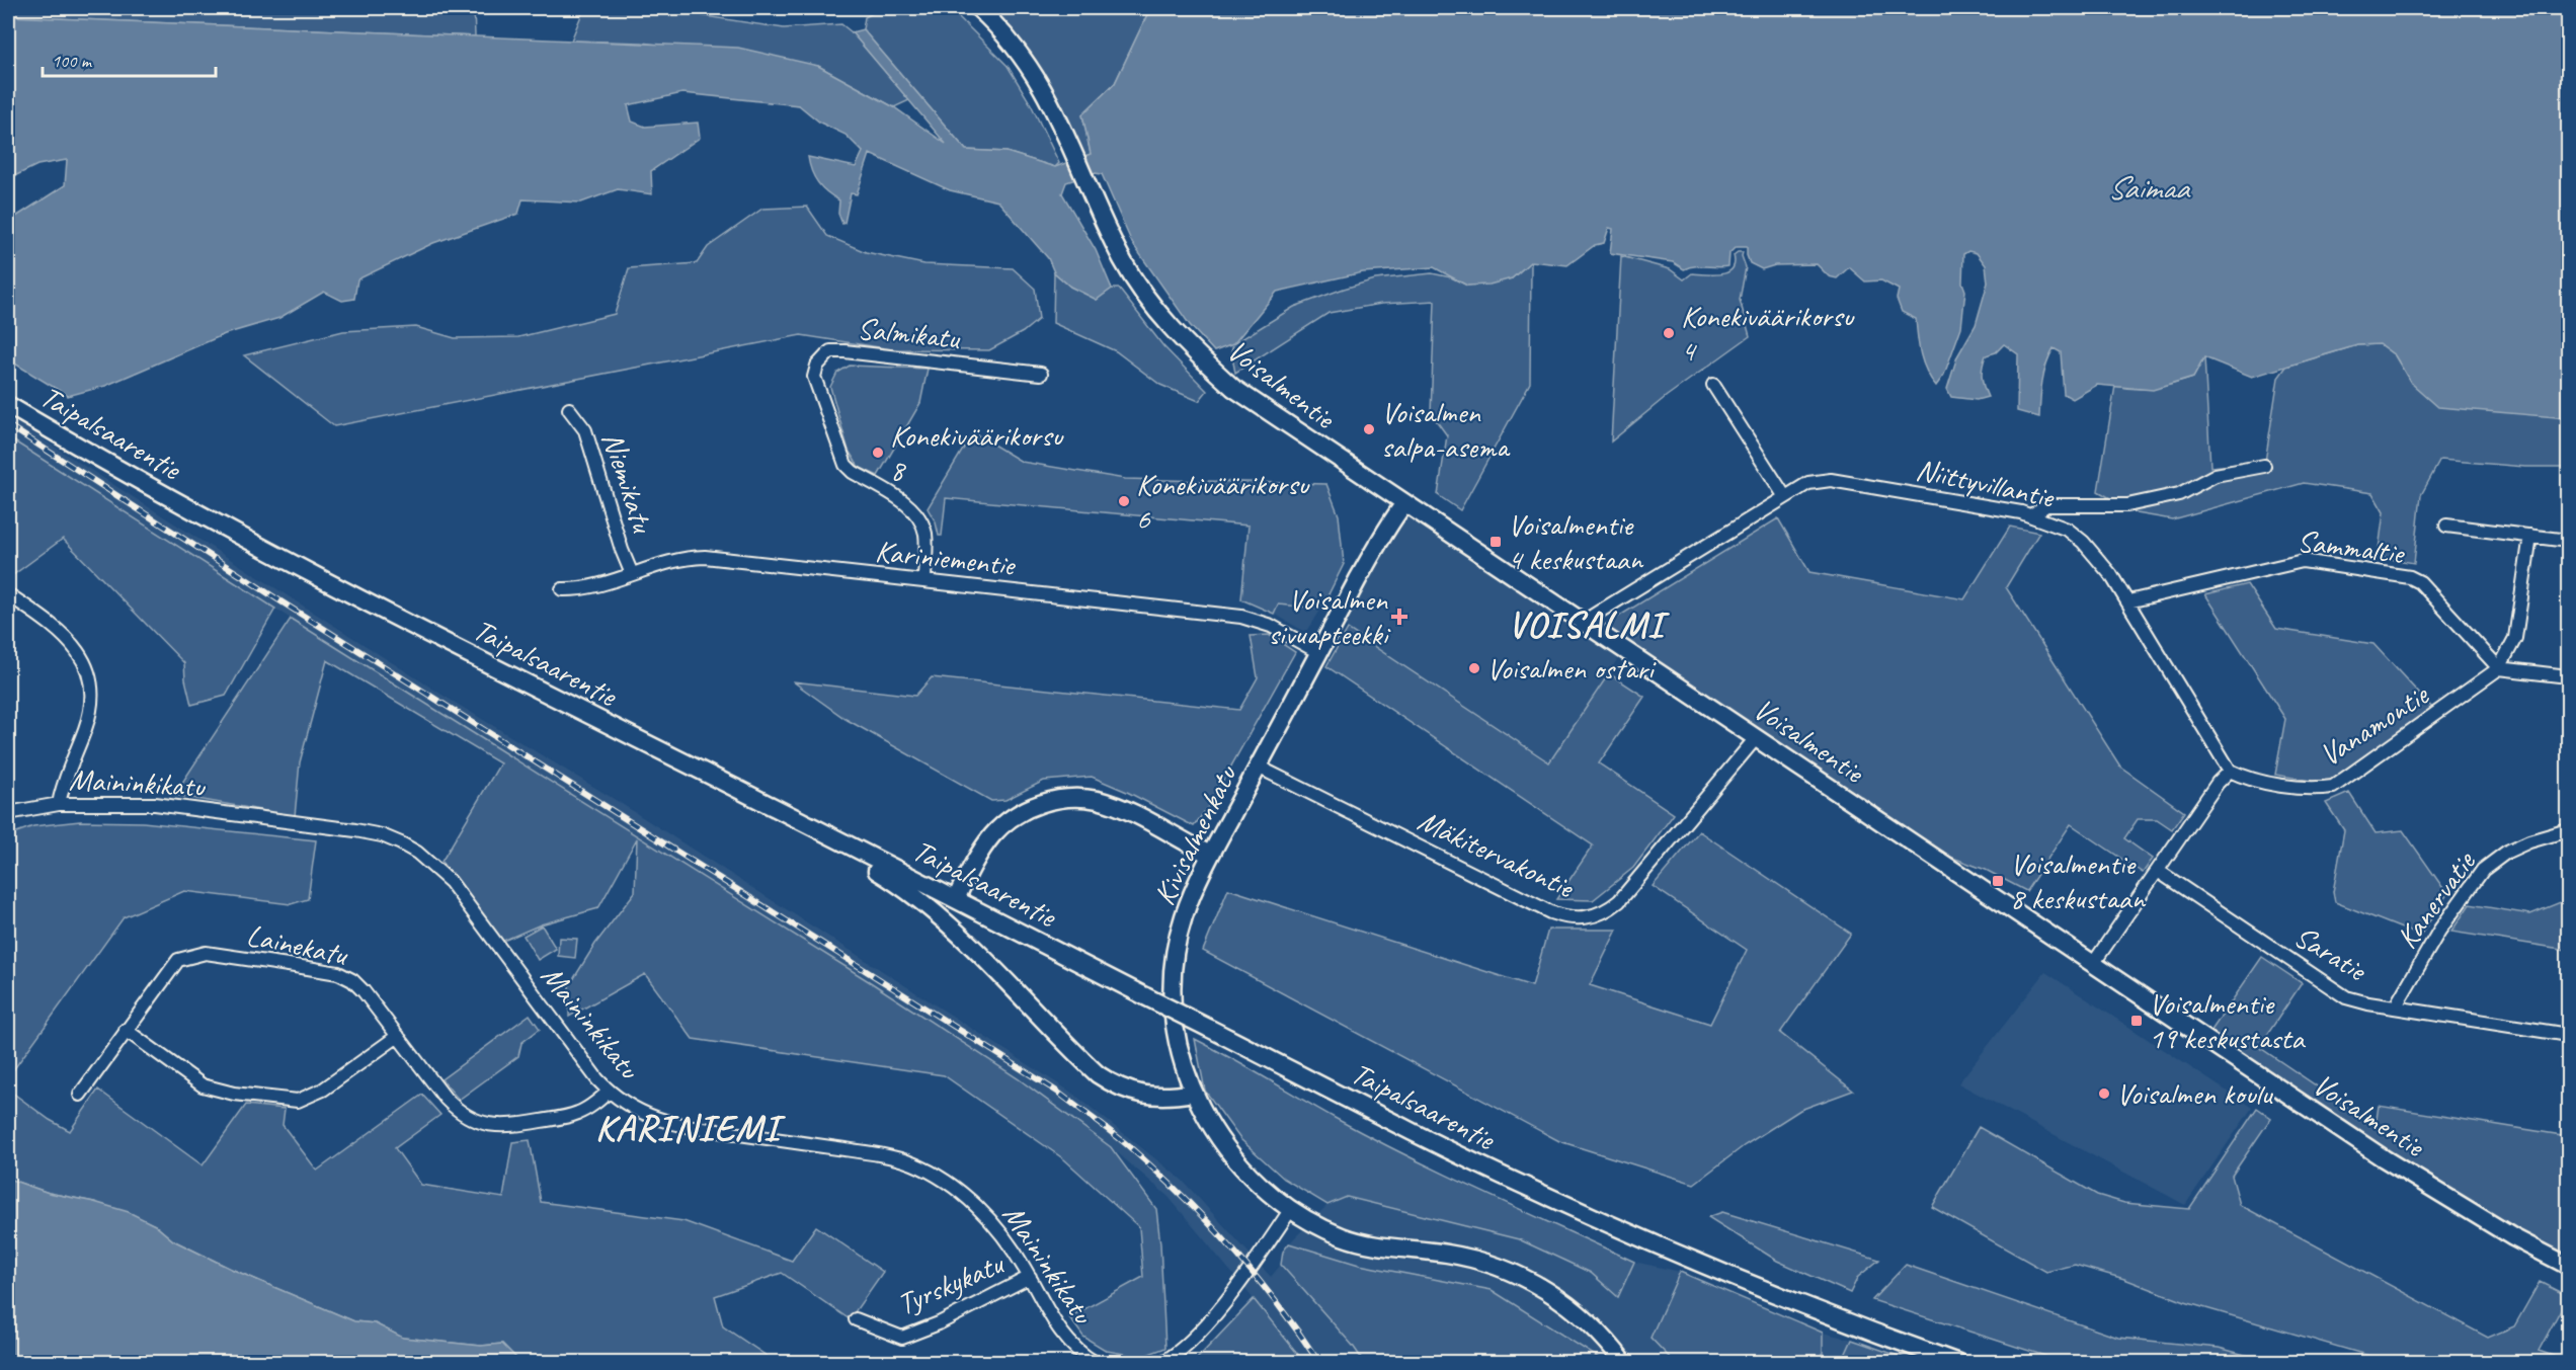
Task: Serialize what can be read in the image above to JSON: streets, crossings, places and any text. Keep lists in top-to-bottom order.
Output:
{
  "streets": {
    "street": [
      "Salmikatu",
      "Voisalmentie",
      "Taipalsaarentie",
      "Niemikatu",
      "Niittyvillantie",
      "Sammaltie",
      "Kariniementie",
      "Vanamontie",
      "Maininkikatu",
      "Kivisalmenkatu",
      "Mäkitervakontie",
      "Kanervatie",
      "Lainekatu",
      "Saratie",
      "Tyrskykatu"
    ]
  },
  "crossings": [
    ["Salmikatu", "Kariniementie"],
    ["Voisalmentie", "Niittyvillantie"],
    ["Voisalmentie", "Kivisalmenkatu"],
    ["Voisalmentie", "Mäkitervakontie"],
    ["Niemikatu", "Kariniementie"],
    ["Niittyvillantie", "Sammaltie"],
    ["Niittyvillantie", "Vanamontie"],
    ["Sammaltie", "Vanamontie"],
    ["Kariniementie", "Kivisalmenkatu"],
    ["Maininkikatu", "Lainekatu"],
    ["Maininkikatu", "Tyrskykatu"],
    ["Kivisalmenkatu", "Mäkitervakontie"],
    ["Kanervatie", "Saratie"]
  ],
  "districts": ["VOISALMI", "KARINIEMI"],
  "water": ["Saimaa"],
  "places": {
    "other": [
      "Konekiväärikorsu 4",
      "Voisalmen salpa-asema",
      "Konekiväärikorsu 8",
      "Konekiväärikorsu 6",
      "Voisalmen ostari",
      "Voisalmen koulu"
    ],
    "transit": ["Voisalmentie 4 keskustaan", "Voisalmentie 8 keskustaan", "Voisalmentie 19 keskustasta"],
    "health": ["Voisalmen sivuapteekki"]
  },
  "scale_bar": "100 m"
}
